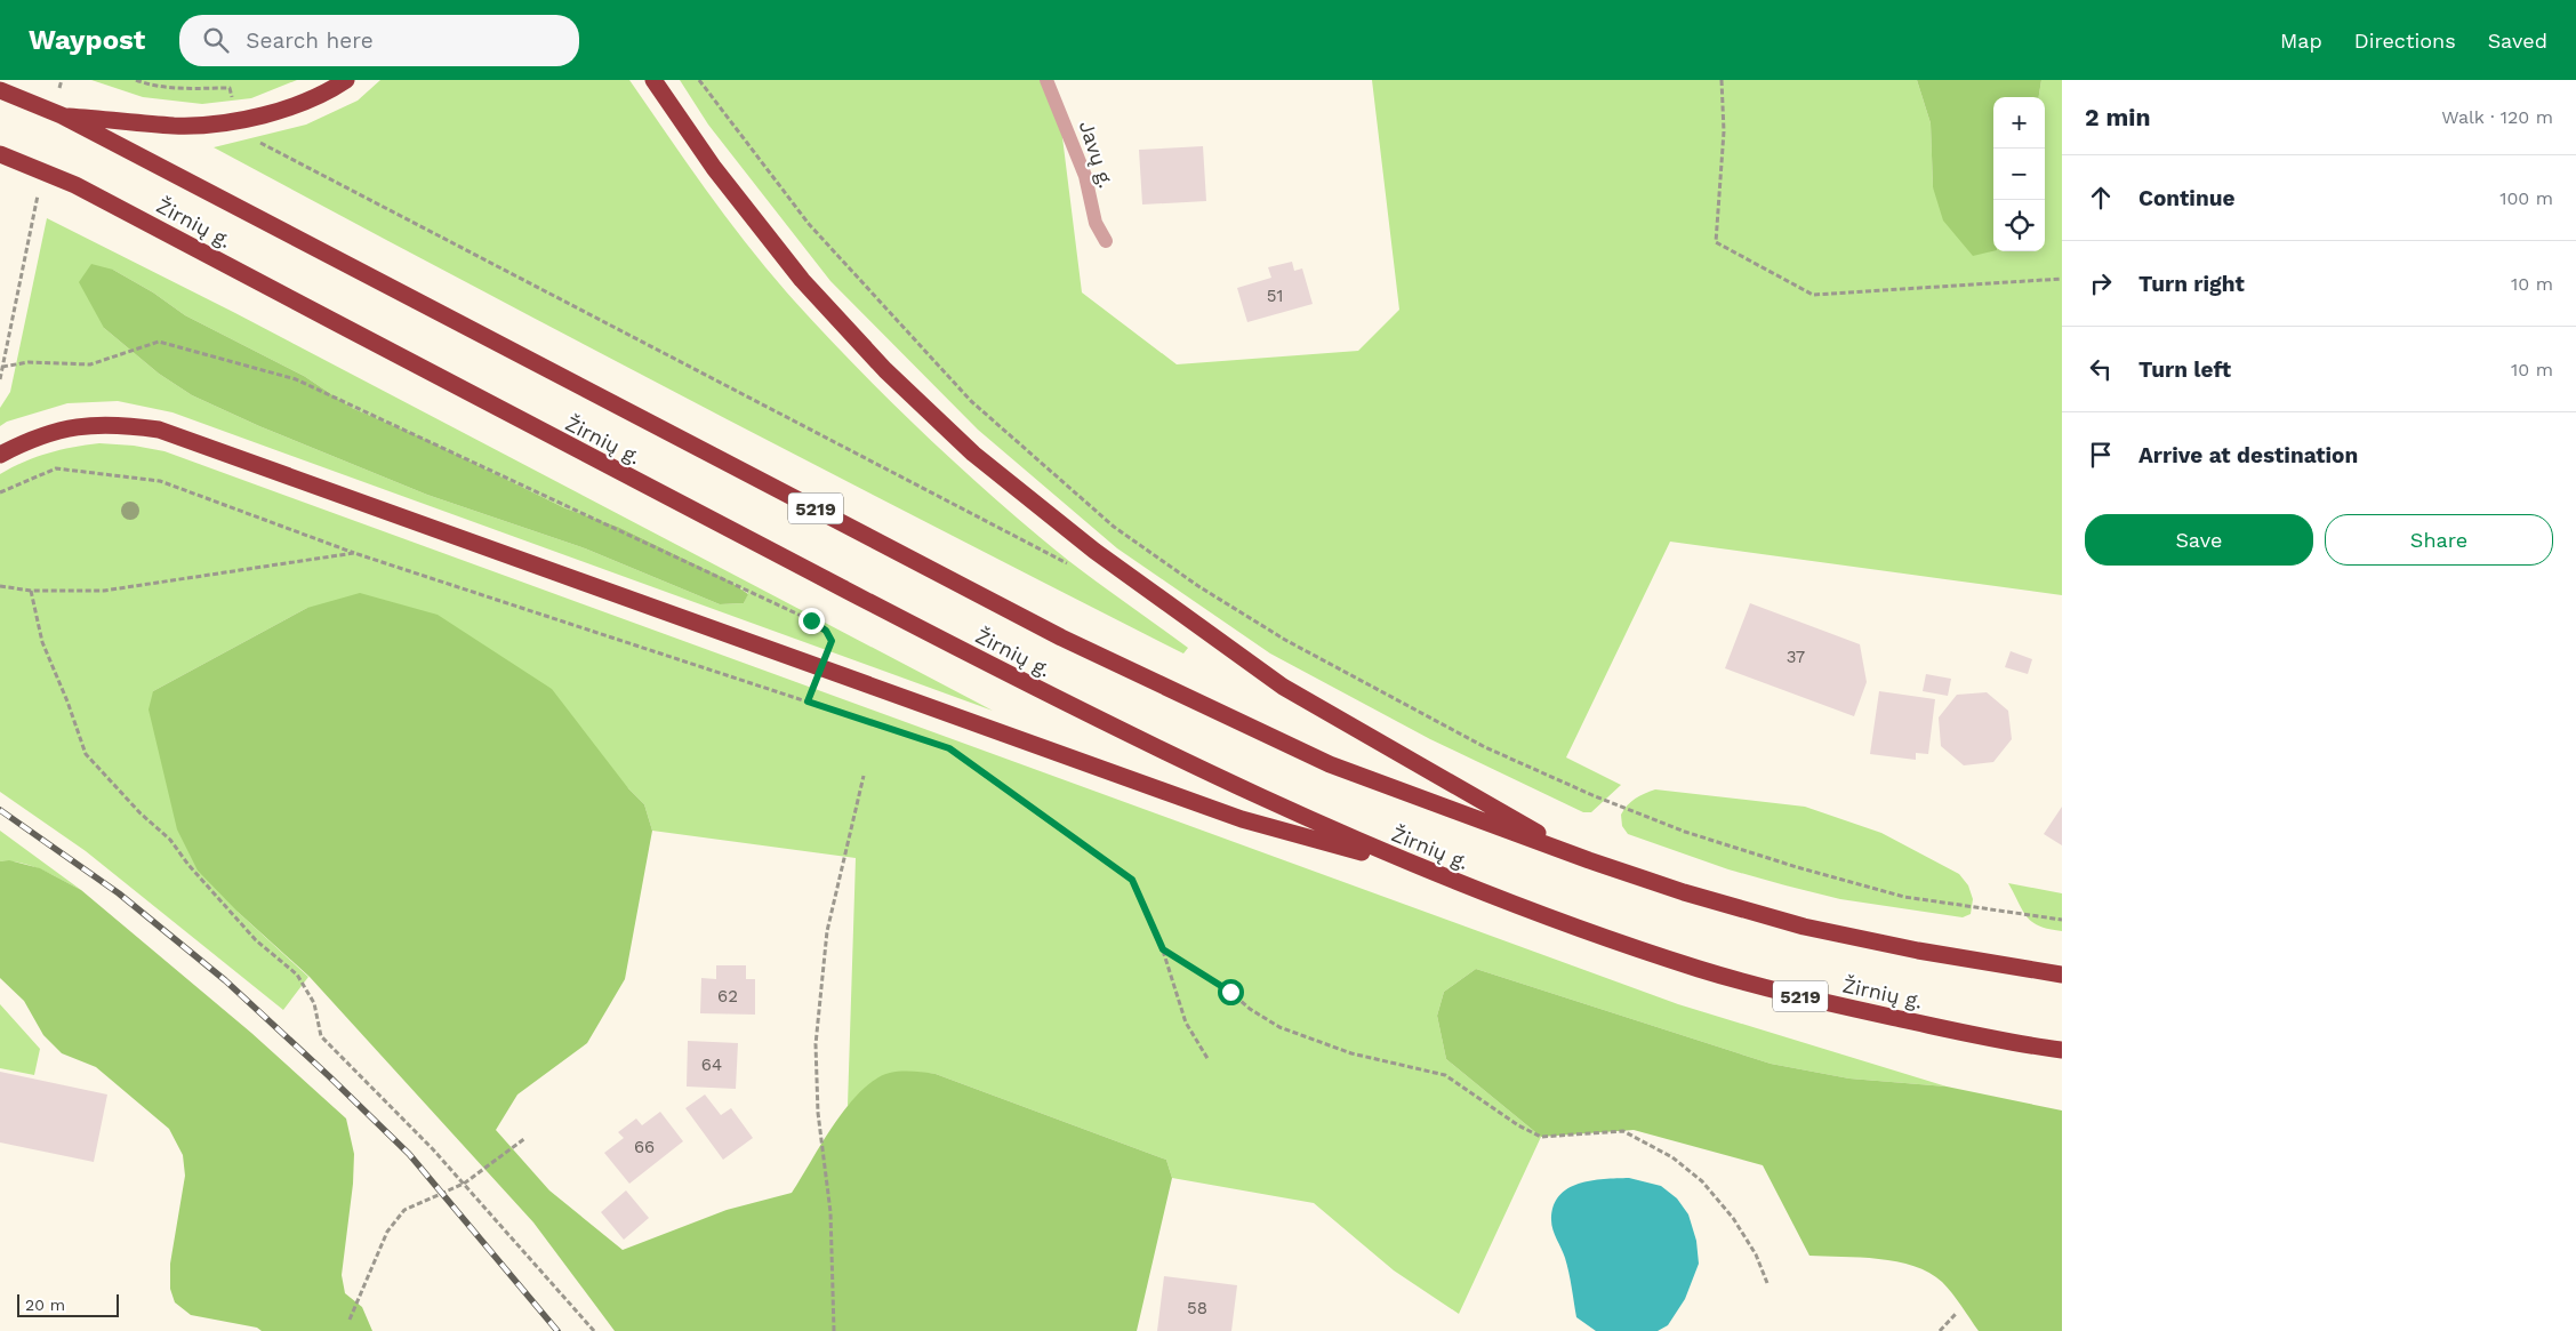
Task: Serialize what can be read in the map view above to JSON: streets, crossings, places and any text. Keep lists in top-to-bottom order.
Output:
{
  "streets": {
    "highway": ["Žirnių g.", "5219"],
    "street": ["Javų g."]
  },
  "house_numbers": [
    "51",
    "37",
    "62",
    "64",
    "66",
    "58"
  ],
  "scale_bar": "20 m",
  "page": {
    "header": "Waypost",
    "search": "Search here",
    "nav": ["Map", "Directions", "Saved"],
    "heading": ["2 min", "Walk · 120 m"],
    "map_buttons": ["+", "−"],
    "list": [
      ["Continue", "100 m"],
      ["Turn right", "10 m"],
      ["Turn left", "10 m"],
      "Arrive at destination"
    ],
    "buttons": ["Save", "Share"],
    "scale": "20 m"
  }
}
